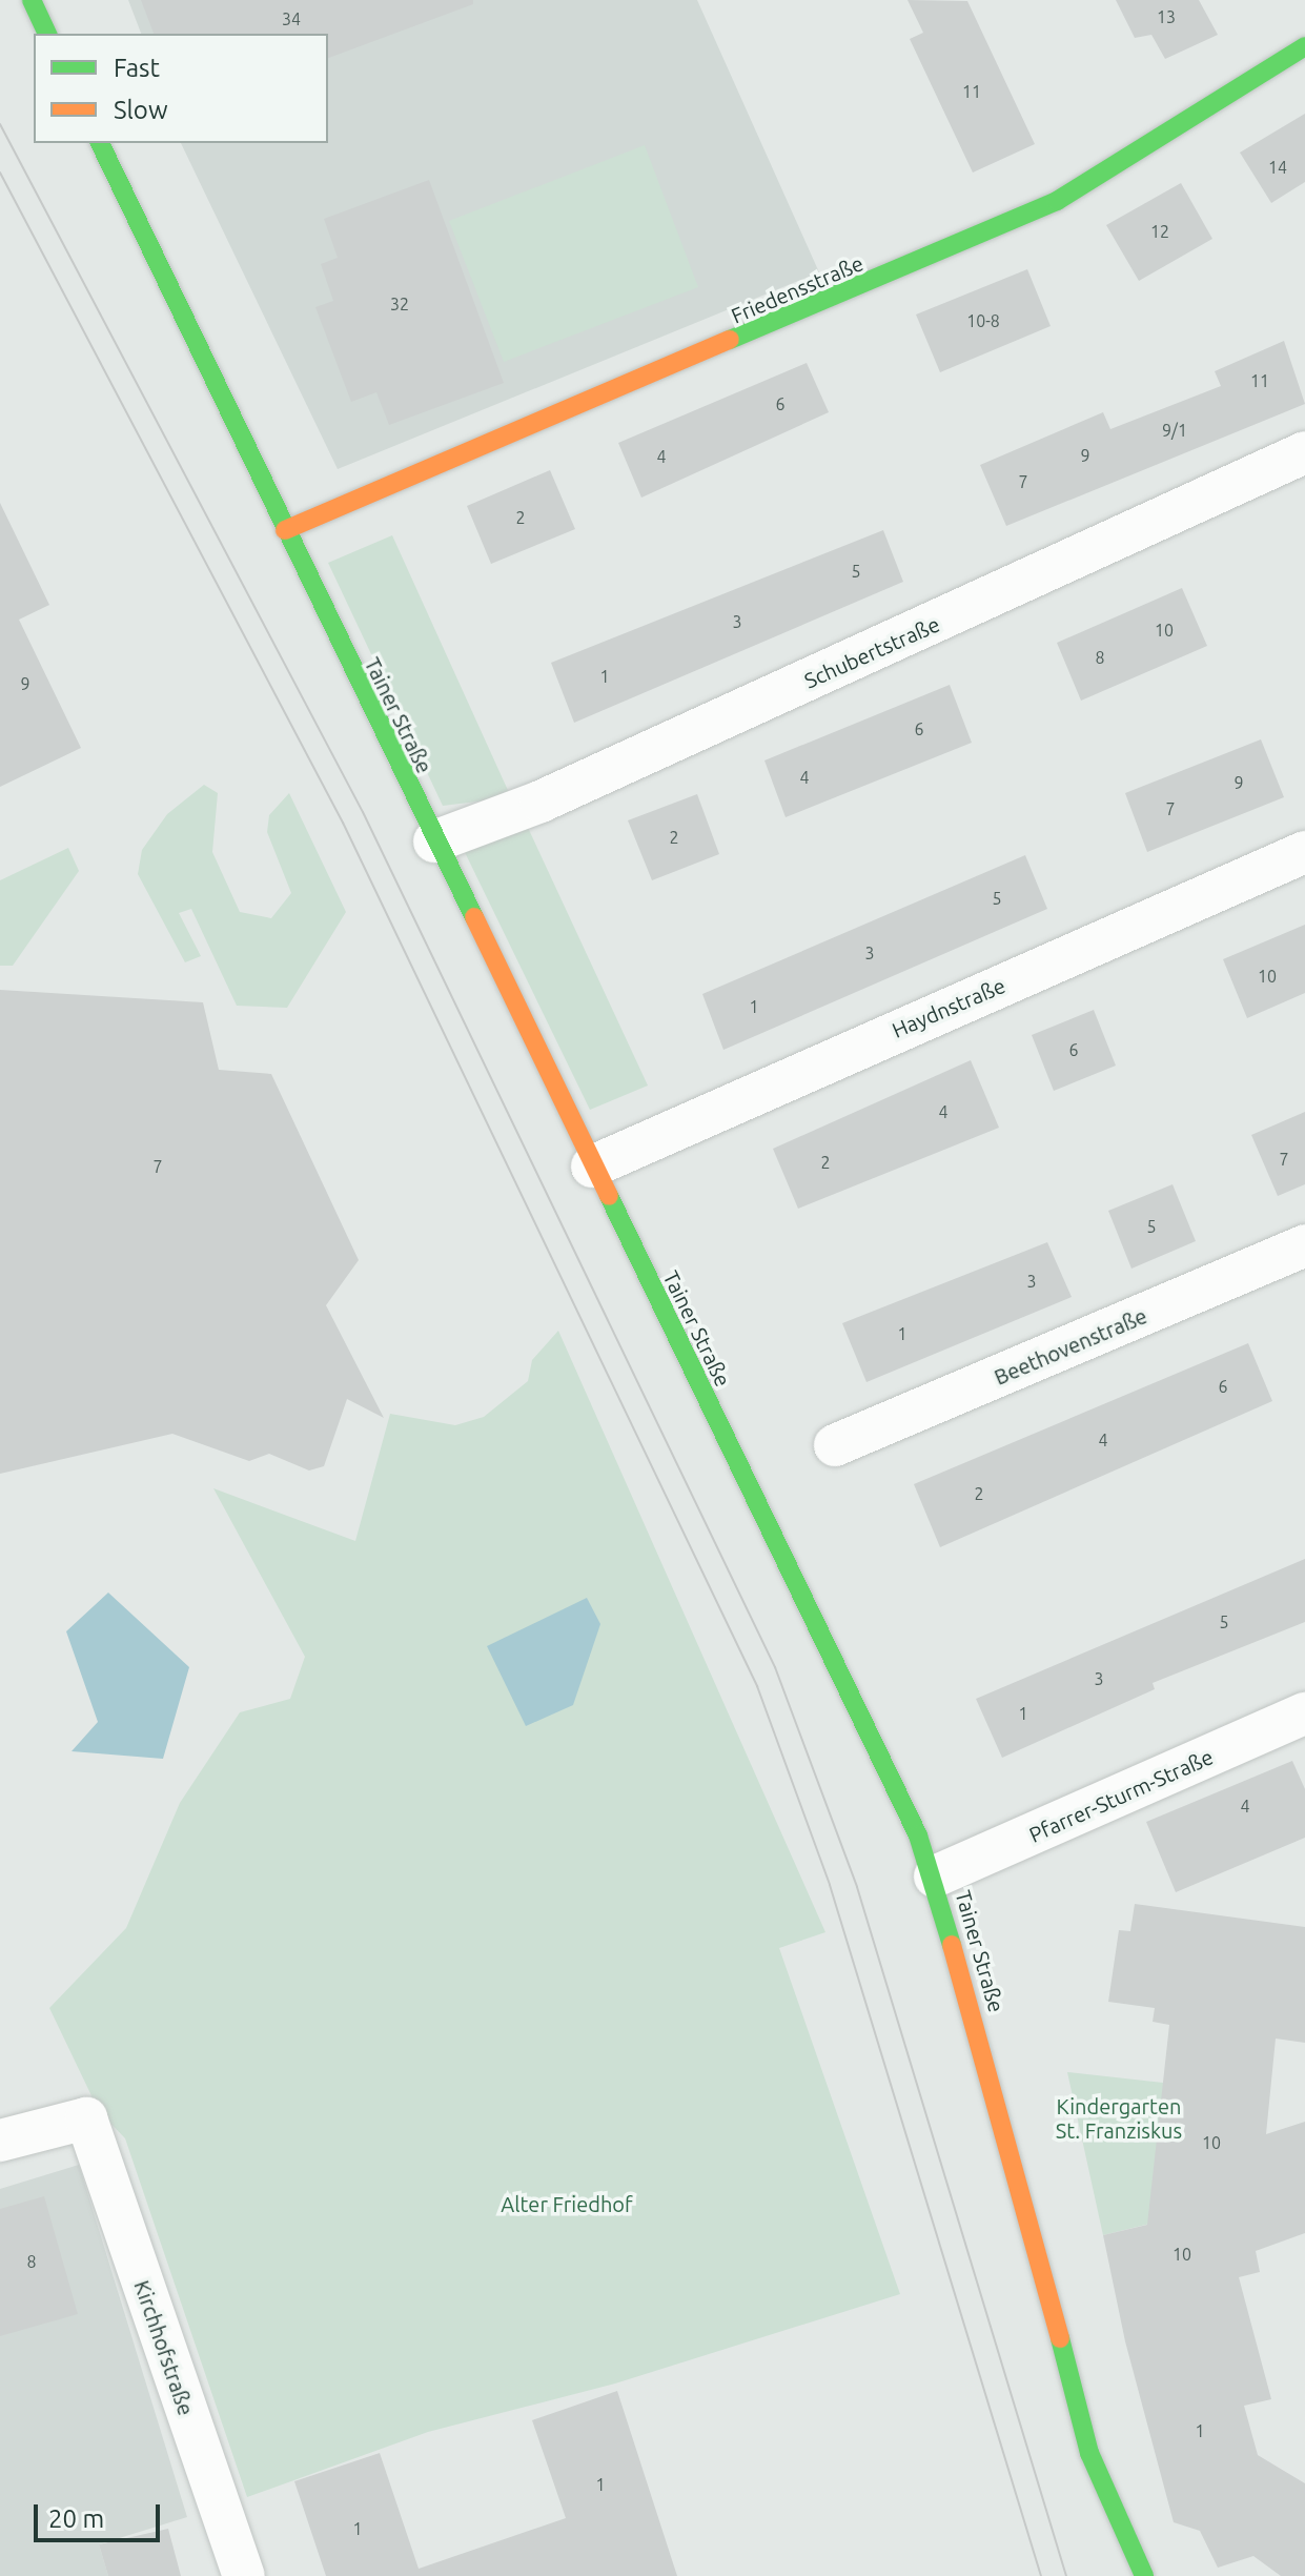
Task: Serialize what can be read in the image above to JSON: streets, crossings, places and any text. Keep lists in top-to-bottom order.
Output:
{
  "streets": {
    "street": [
      "Friedensstraße",
      "Schubertstraße",
      "Tainer Straße",
      "Haydnstraße",
      "Beethovenstraße",
      "Pfarrer-Sturm-Straße",
      "Kirchhofstraße"
    ]
  },
  "crossings": [
    ["Friedensstraße", "Tainer Straße"],
    ["Schubertstraße", "Tainer Straße"],
    ["Tainer Straße", "Haydnstraße"],
    ["Tainer Straße", "Pfarrer-Sturm-Straße"]
  ],
  "parks": ["Kindergarten St. Franziskus", "Alter Friedhof"],
  "house_numbers": [
    "13",
    "34",
    "11",
    "14",
    "12",
    "32",
    "10-8",
    "11",
    "6",
    "9/1",
    "9",
    "4",
    "7",
    "2",
    "5",
    "3",
    "10",
    "8",
    "1",
    "9",
    "6",
    "4",
    "9",
    "7",
    "2",
    "5",
    "3",
    "10",
    "1",
    "6",
    "4",
    "7",
    "2",
    "7",
    "5",
    "3",
    "1",
    "6",
    "4",
    "2",
    "5",
    "3",
    "1",
    "4",
    "10",
    "10",
    "8",
    "1",
    "1",
    "1"
  ],
  "legend": ["Fast", "Slow"],
  "scale_bar": "20 m"
}
